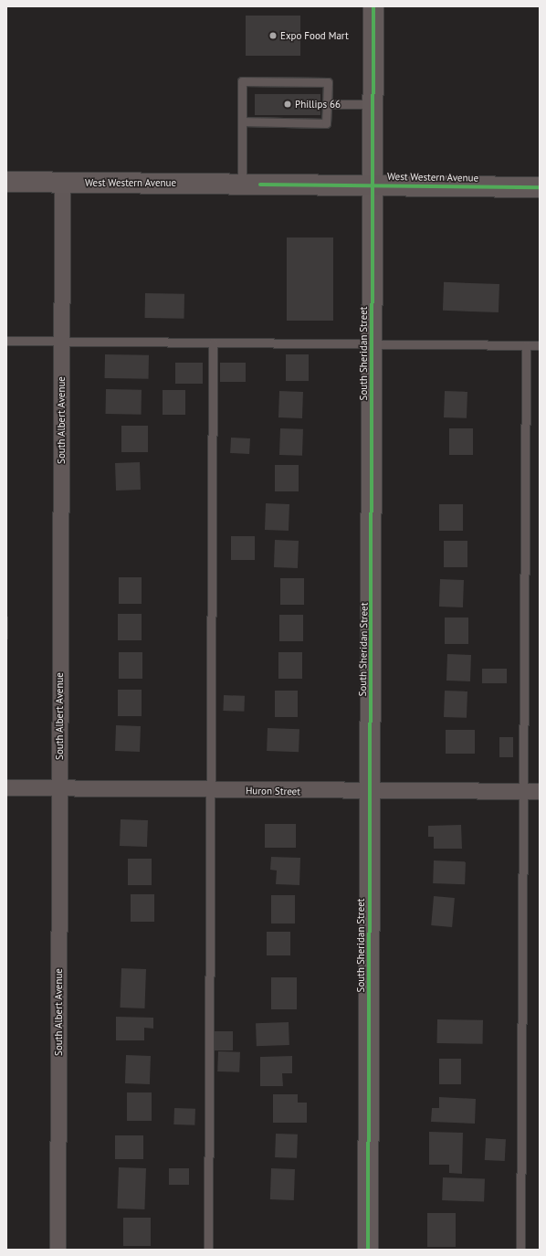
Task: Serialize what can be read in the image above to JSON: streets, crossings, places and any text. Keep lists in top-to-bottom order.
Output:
{
  "streets": {
    "main road": ["West Western Avenue"],
    "street": ["South Sheridan Street", "South Albert Avenue", "Huron Street"]
  },
  "crossings": [
    ["West Western Avenue", "South Sheridan Street"],
    ["West Western Avenue", "South Albert Avenue"],
    ["South Sheridan Street", "Huron Street"],
    ["South Albert Avenue", "Huron Street"]
  ],
  "places": ["Expo Food Mart", "Phillips 66"]
}
